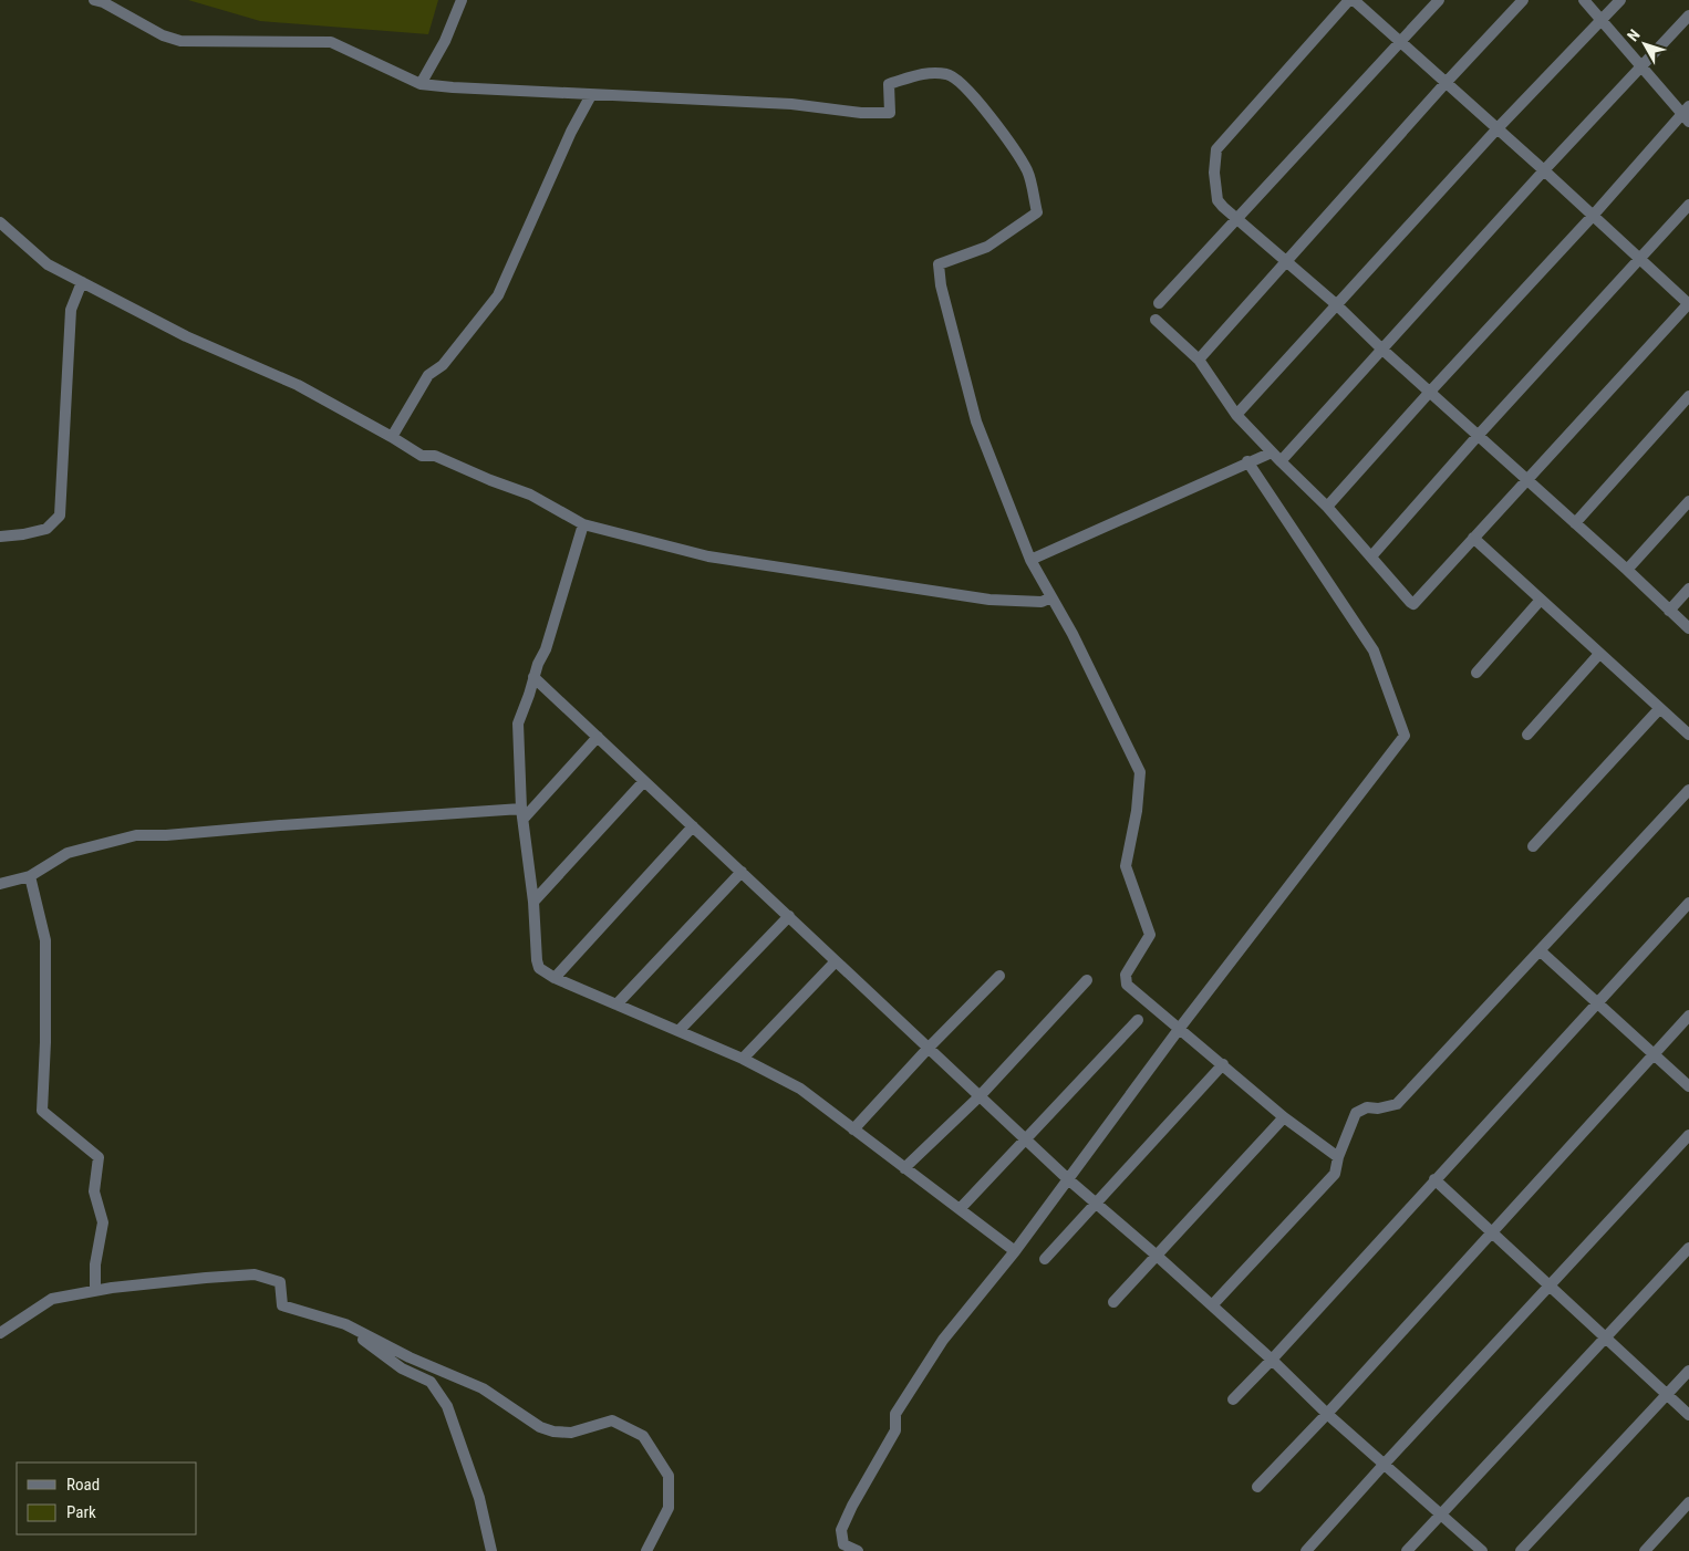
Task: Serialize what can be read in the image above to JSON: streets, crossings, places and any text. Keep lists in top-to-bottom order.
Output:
{
  "legend": ["Road", "Park"],
  "north": "top left"
}
